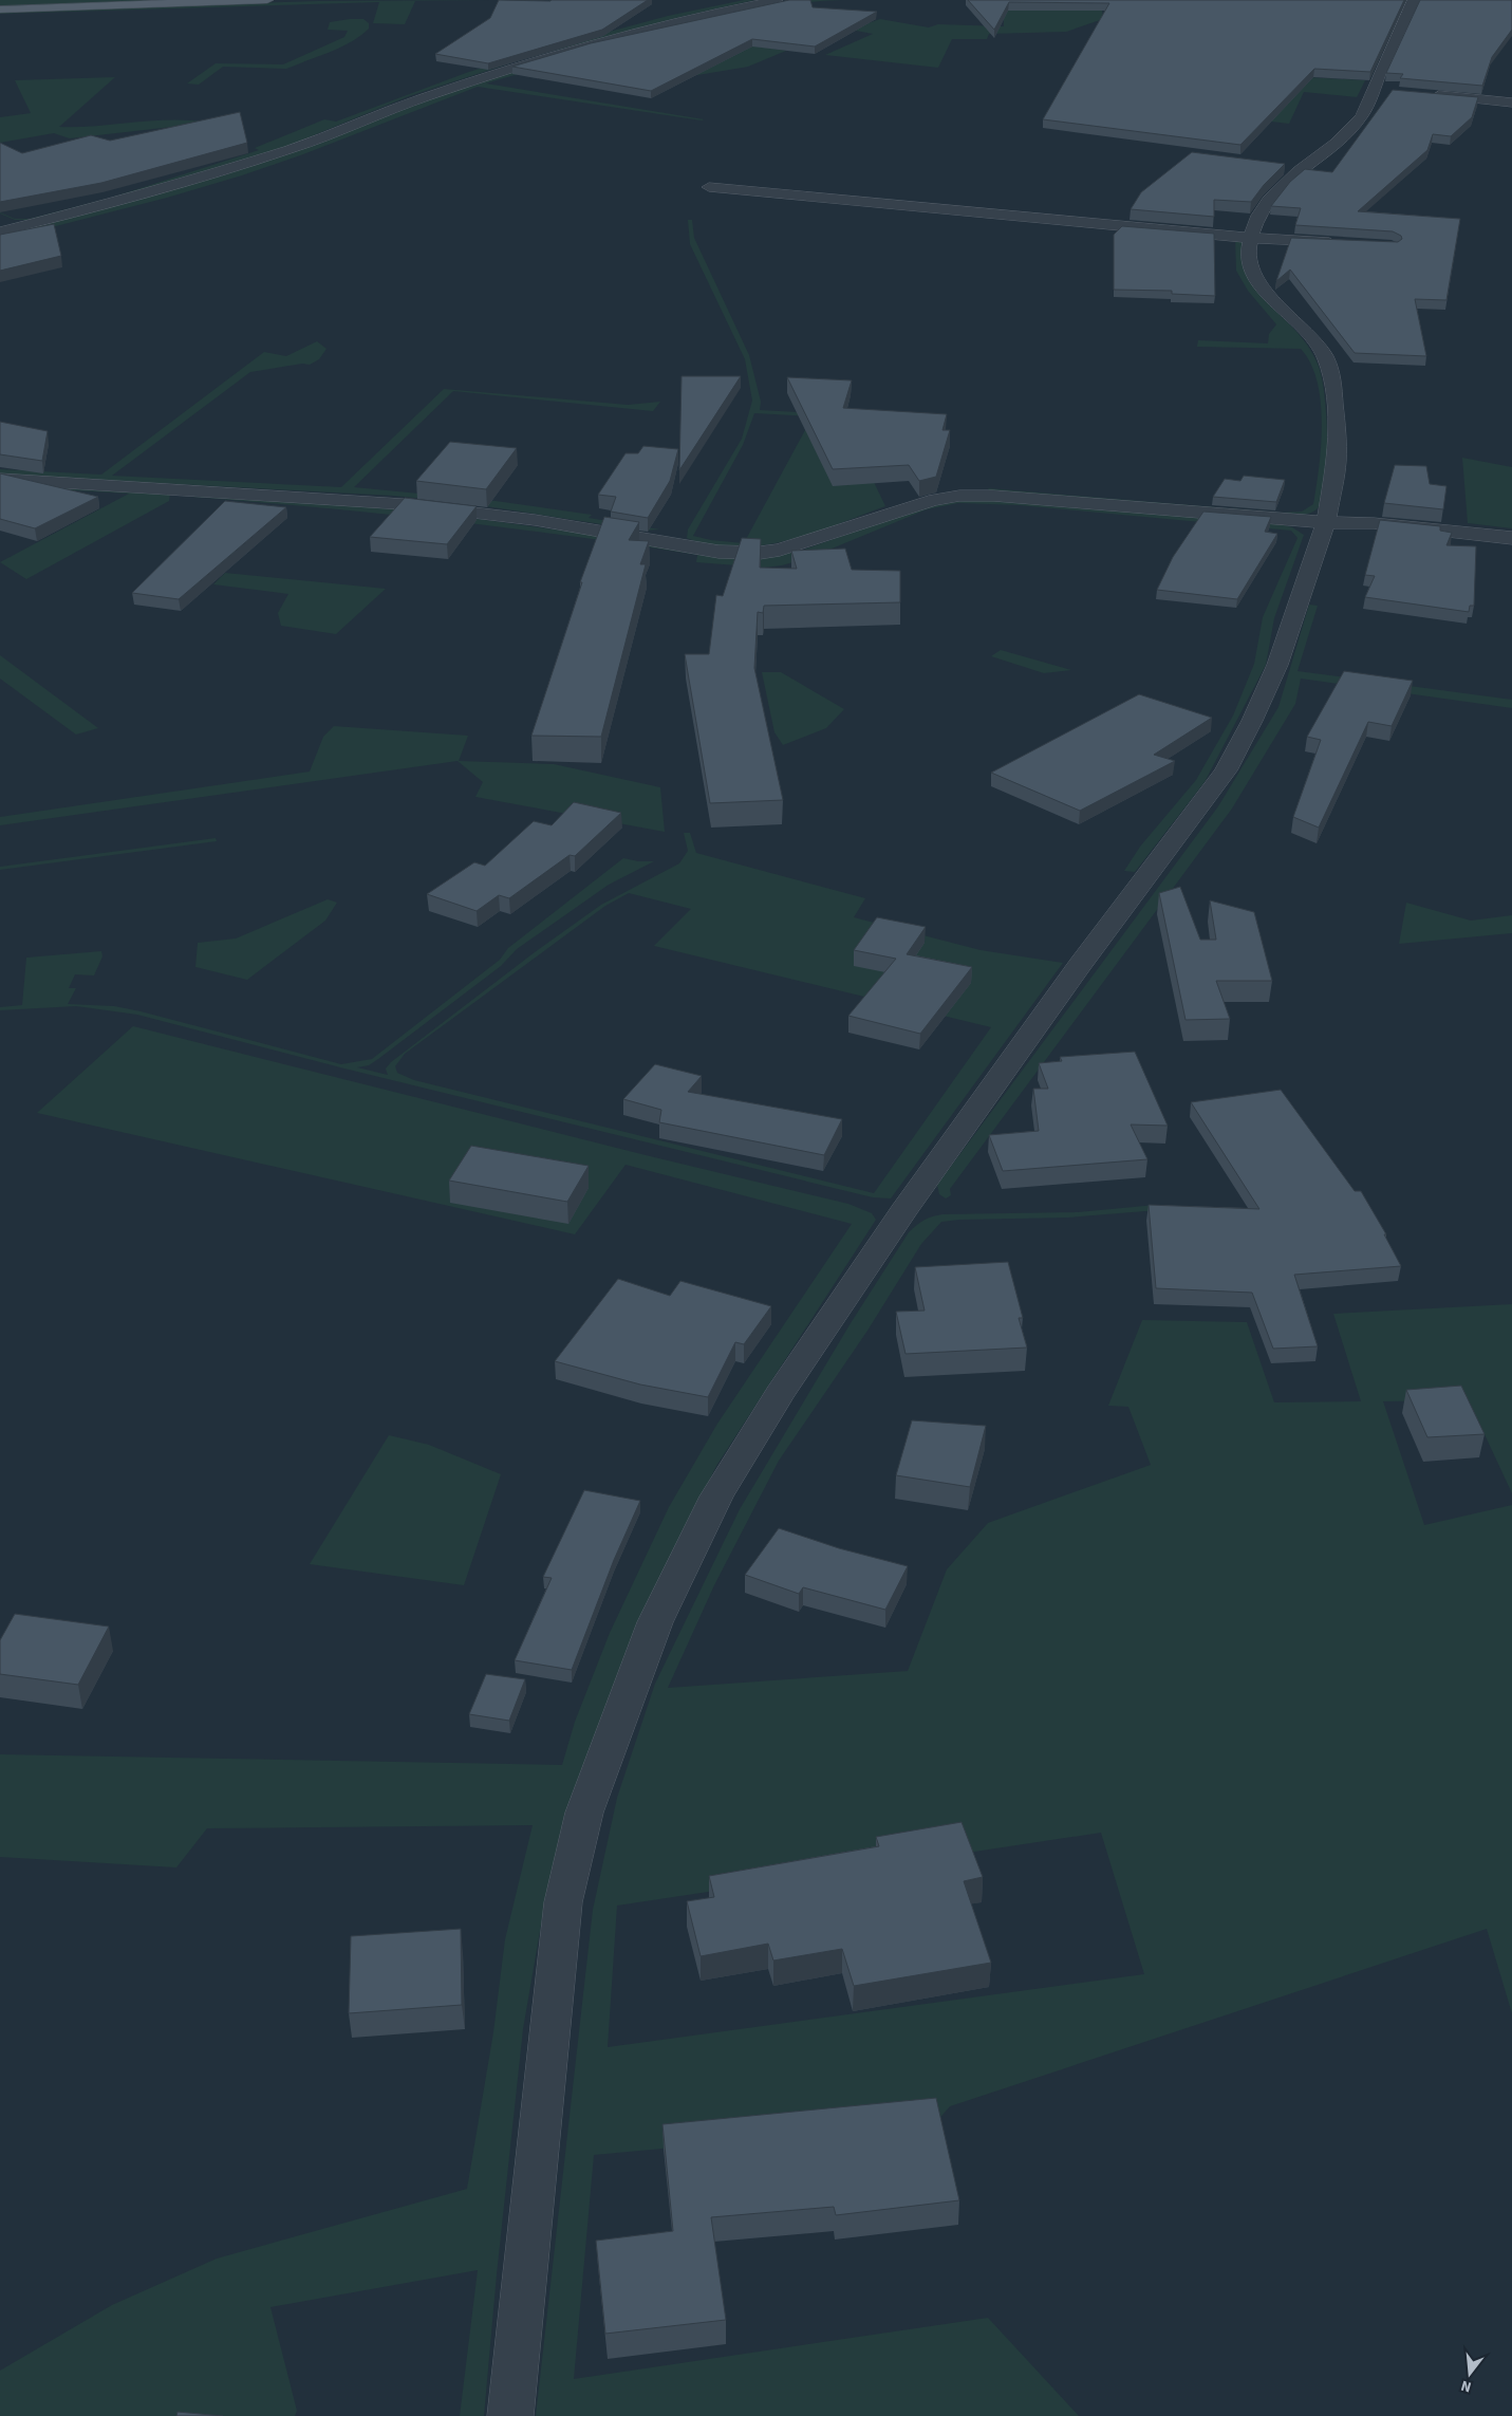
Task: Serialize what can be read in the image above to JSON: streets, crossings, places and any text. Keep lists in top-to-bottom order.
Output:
{
  "north": "bottom"
}
